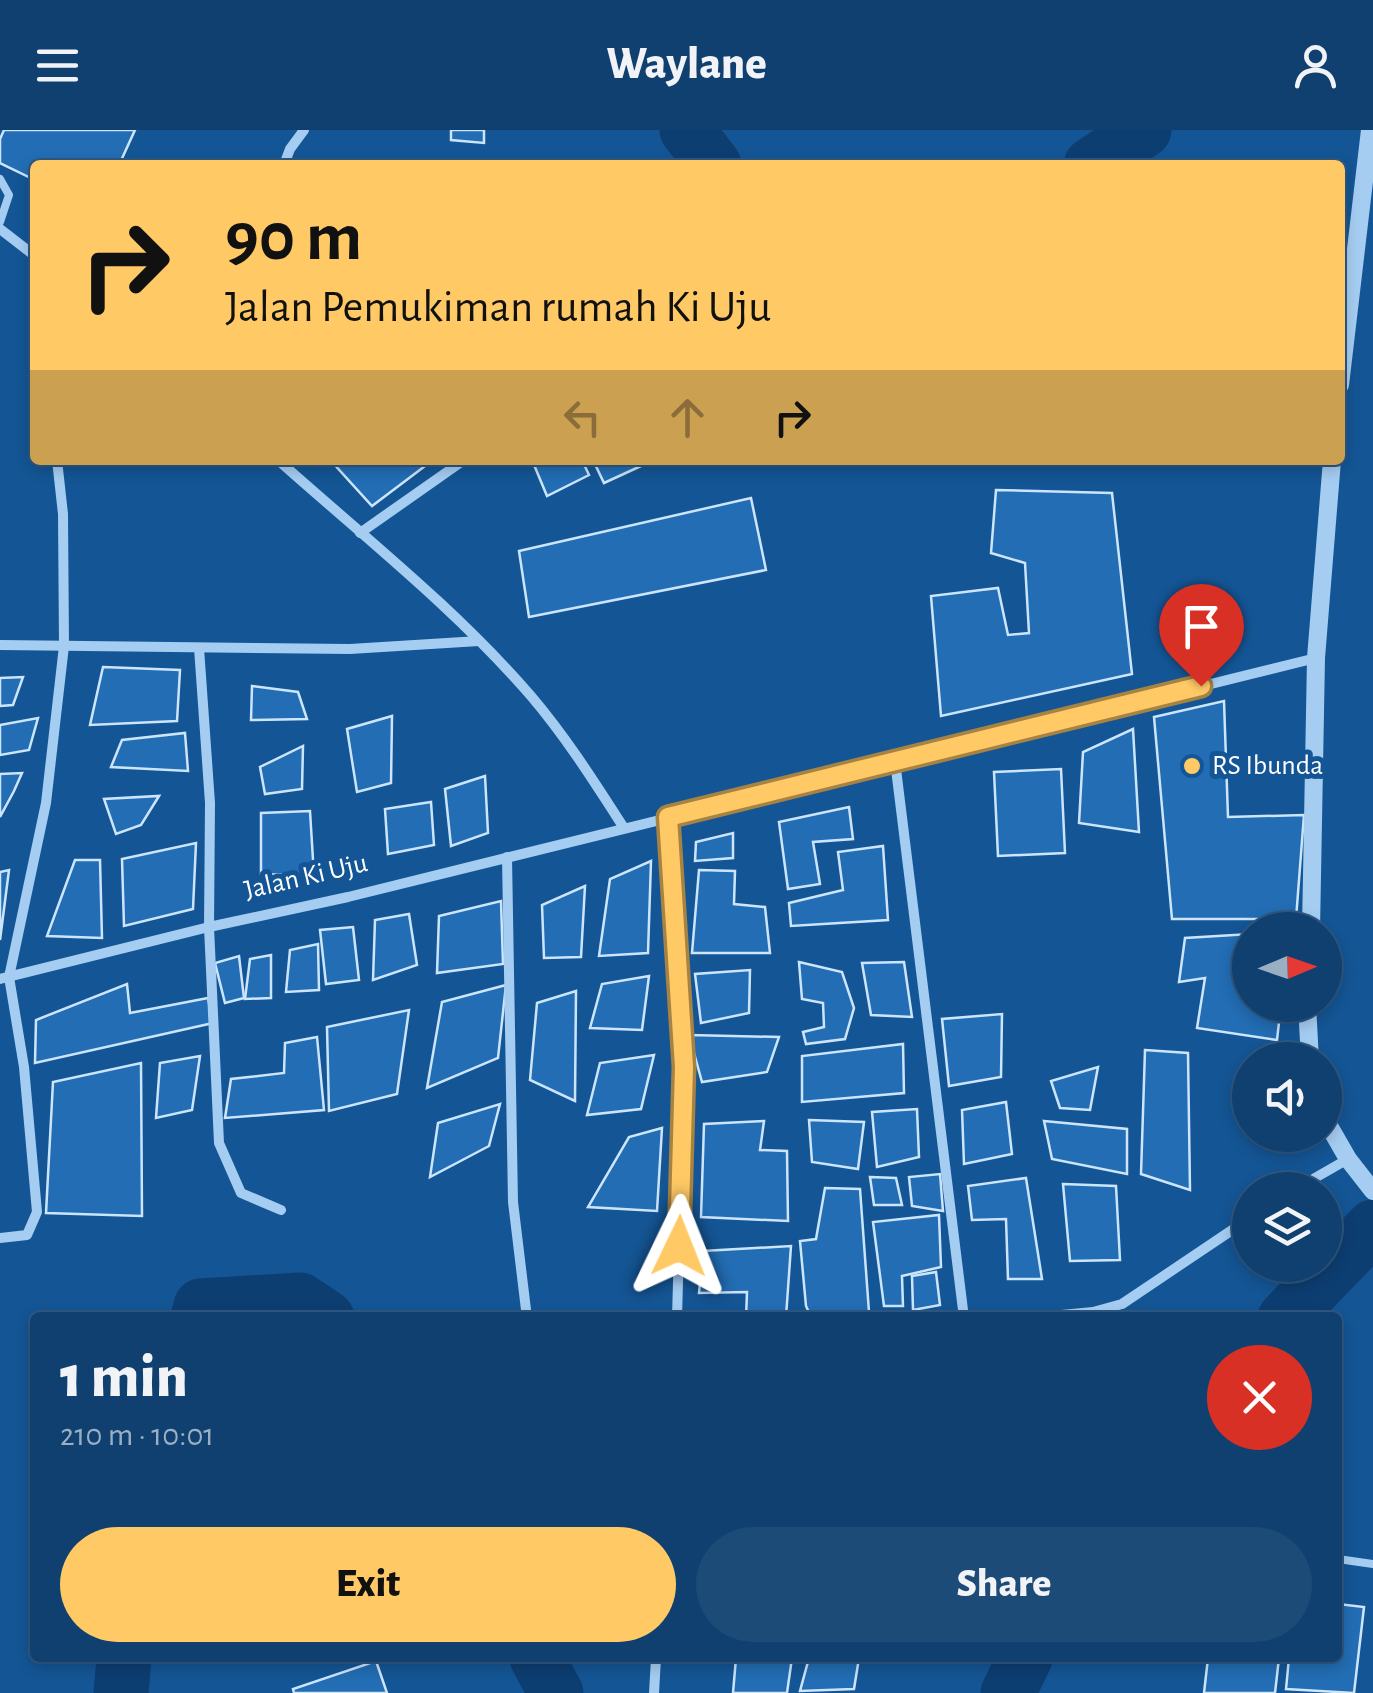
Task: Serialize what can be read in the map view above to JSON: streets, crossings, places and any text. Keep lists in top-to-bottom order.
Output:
{
  "streets": {
    "street": ["Jalan Ki Uju"]
  },
  "places": ["RS Ibunda"],
  "north": "right",
  "page": {
    "header": "Waylane",
    "turn": ["90 m", "Jalan Pemukiman rumah Ki Uju"],
    "heading": ["1 min", "210 m · 10:01"],
    "buttons": ["Exit", "Share"]
  }
}
